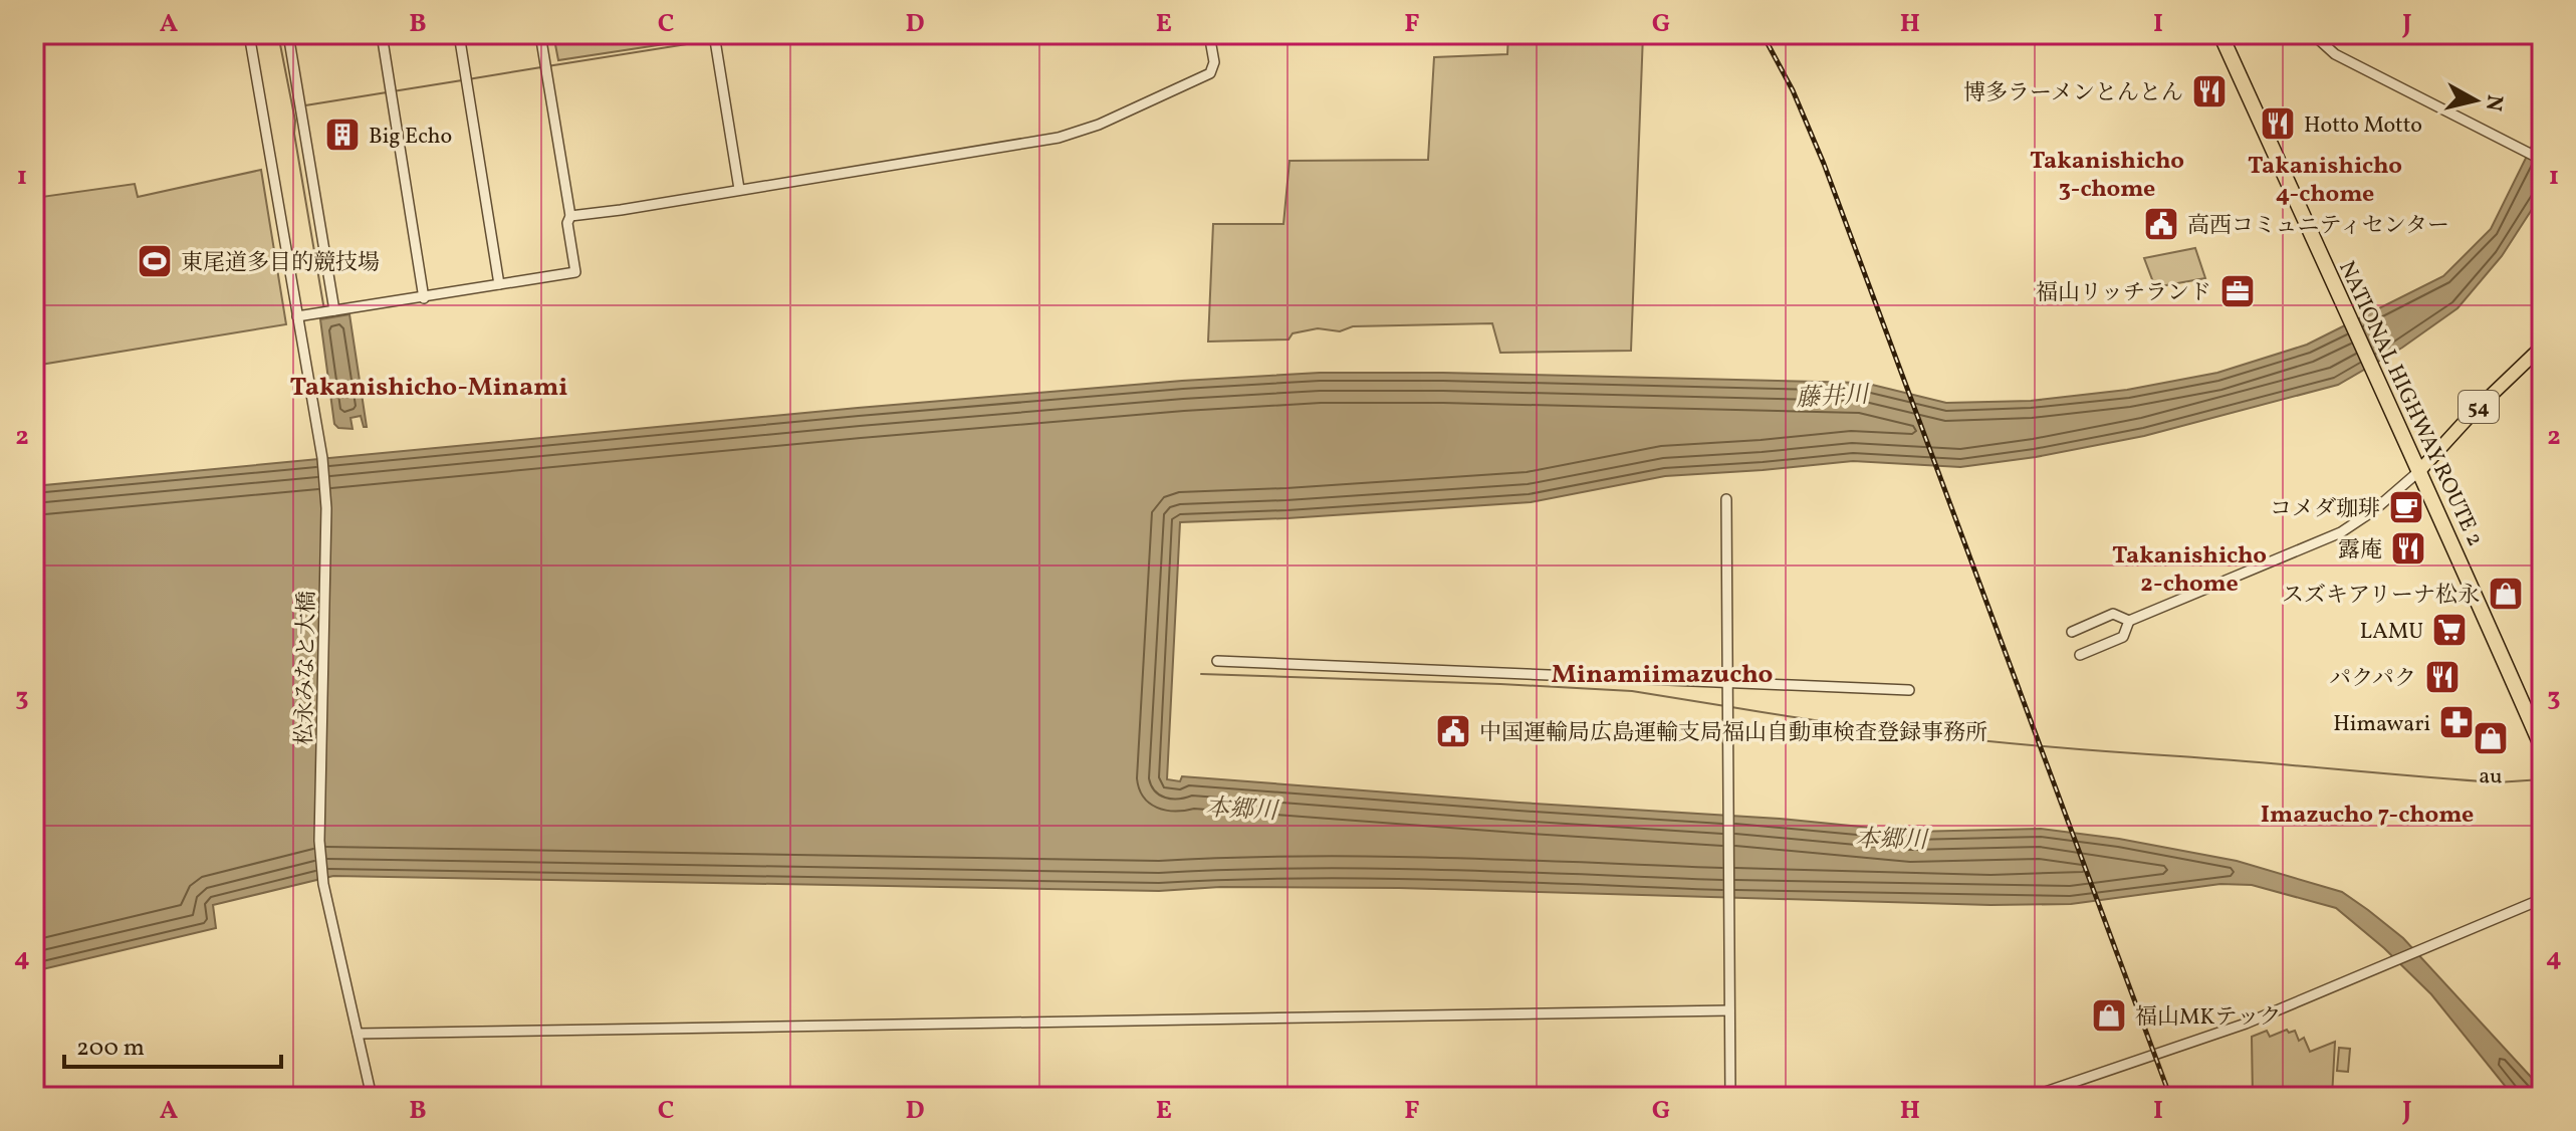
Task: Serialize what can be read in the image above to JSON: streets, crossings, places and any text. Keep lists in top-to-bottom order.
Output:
{
  "streets": {
    "highway": ["NATIONAL HIGHWAY ROUTE 2"],
    "main road": ["54"],
    "street": ["松永みなと大橋"]
  },
  "crossings": [
    ["NATIONAL HIGHWAY ROUTE 2", "54"]
  ],
  "districts": [
    "Takanishicho 3-chome",
    "Takanishicho 4-chome",
    "Takanishicho-Minami",
    "Takanishicho 2-chome",
    "Minamiimazucho",
    "Imazucho 7-chome"
  ],
  "water": ["藤井川", "本郷川"],
  "places": {
    "restaurant": [
      "博多ラーメンとんとん",
      "Hotto Motto",
      "露庵",
      "パクパク"
    ],
    "building": ["Big Echo"],
    "public building": ["高西コミュニティセンター", "中国運輸局広島運輸支局福山自動車検査登録事務所"],
    "sports": ["東尾道多目的競技場"],
    "office": ["福山リッチランド"],
    "cafe": ["コメダ珈琲"],
    "shop": ["スズキアリーナ松永", "au", "福山MKテック"],
    "supermarket": ["LAMU"],
    "pharmacy": ["Himawari"]
  },
  "scale_bar": "200 m",
  "north": "right",
  "grid": {
    "columns": [
      "A",
      "B",
      "C",
      "D",
      "E",
      "F",
      "G",
      "H",
      "I",
      "J"
    ],
    "rows": [
      "1",
      "2",
      "3",
      "4"
    ]
  }
}
